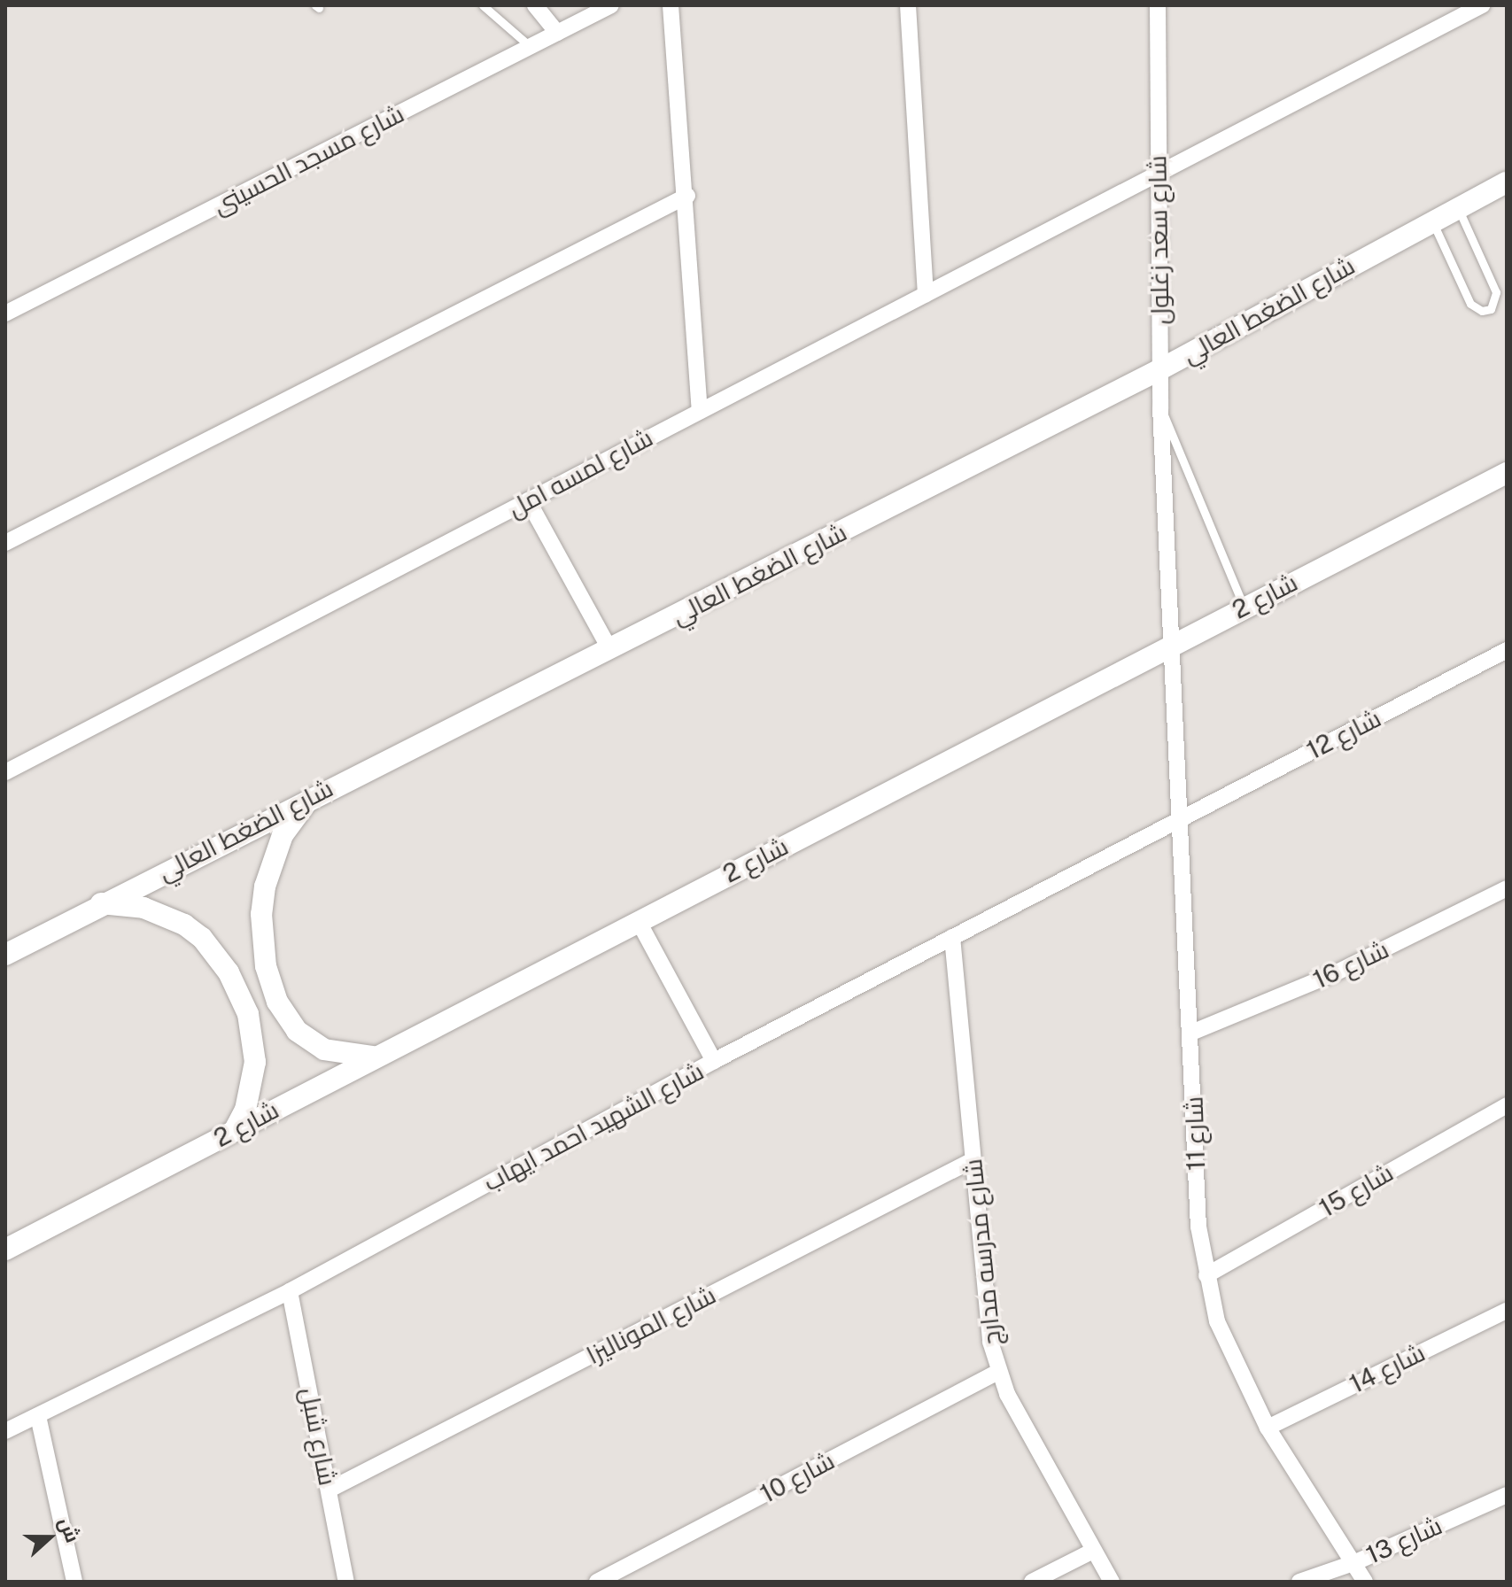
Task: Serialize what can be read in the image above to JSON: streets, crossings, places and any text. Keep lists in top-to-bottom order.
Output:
{
  "streets": {
    "street": [
      "شارع مسجد الحسينى",
      "شارع سعد زغلول",
      "شارع الضغط العالي",
      "شارع لمسه امل",
      "شارع 2",
      "شارع 12",
      "شارع 16",
      "شارع الشهيد احمد ايهاب",
      "شارع 11",
      "شارع 15",
      "شارع مدرسه مدارج",
      "شارع الموناليزا",
      "شارع 14",
      "شارع شبل",
      "شارع 10",
      "شارع 13"
    ]
  },
  "crossings": [
    ["شارع سعد زغلول", "شارع الضغط العالي"],
    ["شارع سعد زغلول", "شارع لمسه امل"],
    ["شارع سعد زغلول", "شارع 2"],
    ["شارع سعد زغلول", "شارع 11"],
    ["شارع 2", "شارع 11"],
    ["شارع 12", "شارع الشهيد احمد ايهاب"],
    ["شارع 12", "شارع 11"],
    ["شارع 16", "شارع 11"],
    ["شارع الشهيد احمد ايهاب", "شارع 11"],
    ["شارع الشهيد احمد ايهاب", "شارع مدرسه مدارج"],
    ["شارع الشهيد احمد ايهاب", "شارع شبل"],
    ["شارع 11", "شارع 15"],
    ["شارع 11", "شارع 14"],
    ["شارع 11", "شارع 13"],
    ["شارع مدرسه مدارج", "شارع الموناليزا"],
    ["شارع مدرسه مدارج", "شارع 10"],
    ["شارع الموناليزا", "شارع شبل"]
  ],
  "north": "right"
}
